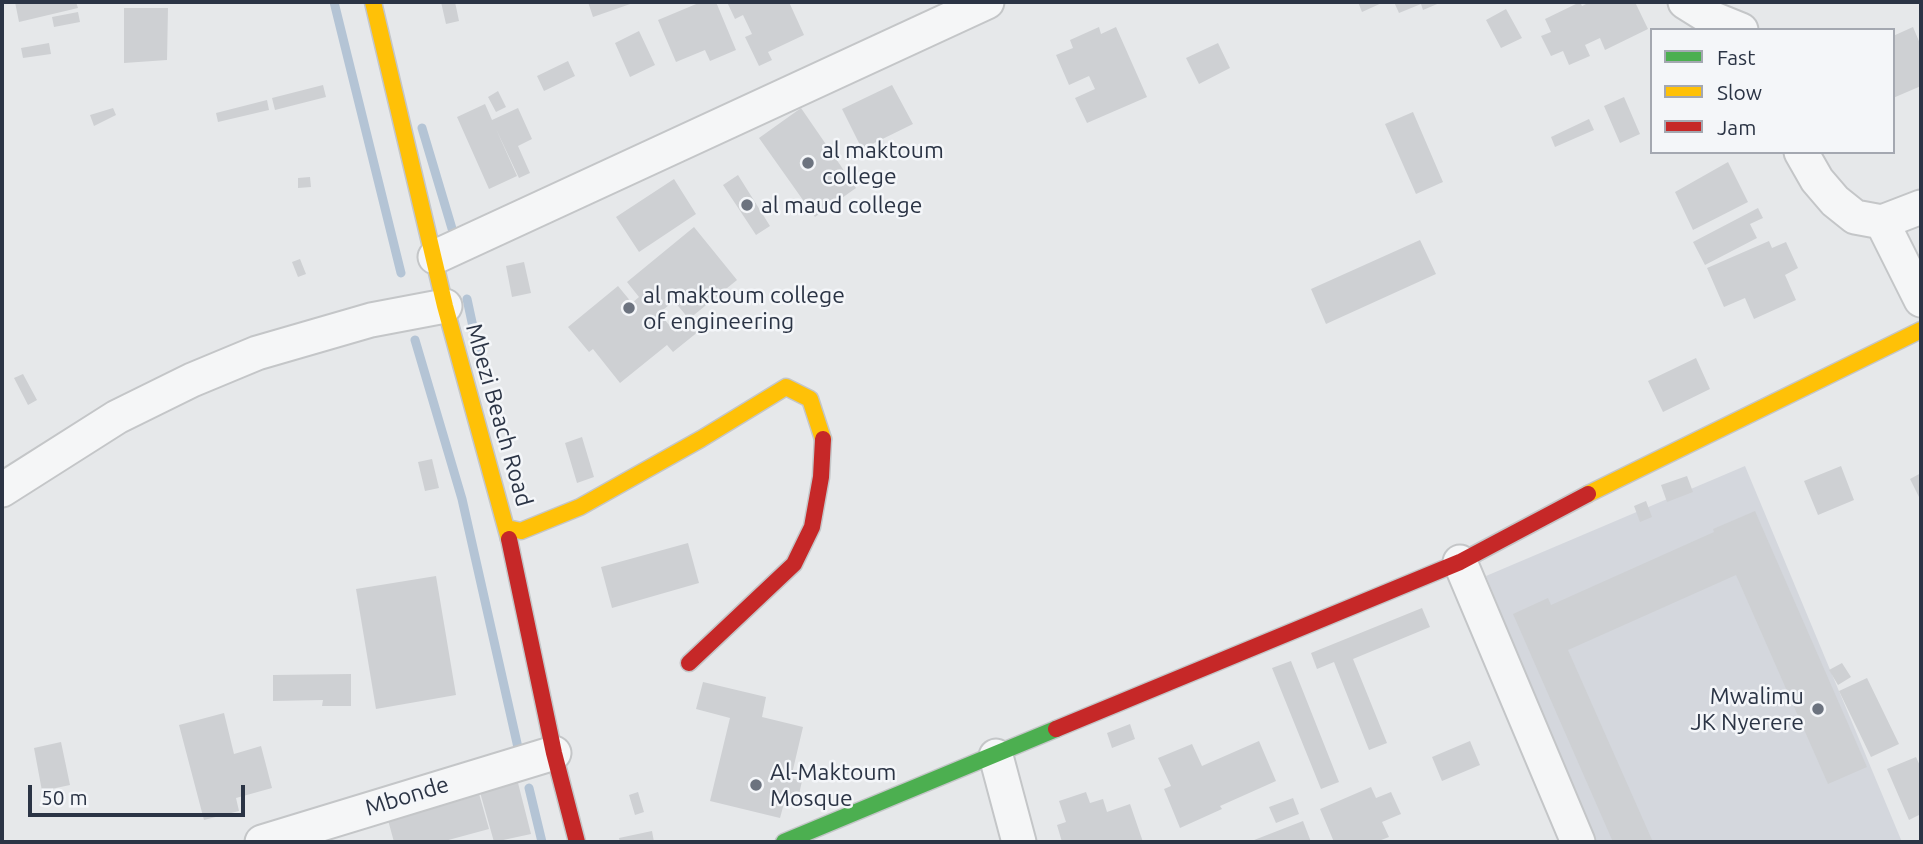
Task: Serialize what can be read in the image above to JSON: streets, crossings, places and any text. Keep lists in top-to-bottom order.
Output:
{
  "streets": {
    "street": ["Mbezi Beach Road", "Mbonde"]
  },
  "crossings": [
    ["Mbezi Beach Road", "Mbonde"]
  ],
  "places": [
    "al maktoum college",
    "al maud college",
    "al maktoum college of engineering",
    "Mwalimu JK Nyerere",
    "Al-Maktoum Mosque"
  ],
  "legend": ["Fast", "Slow", "Jam"],
  "scale_bar": "50 m"
}
